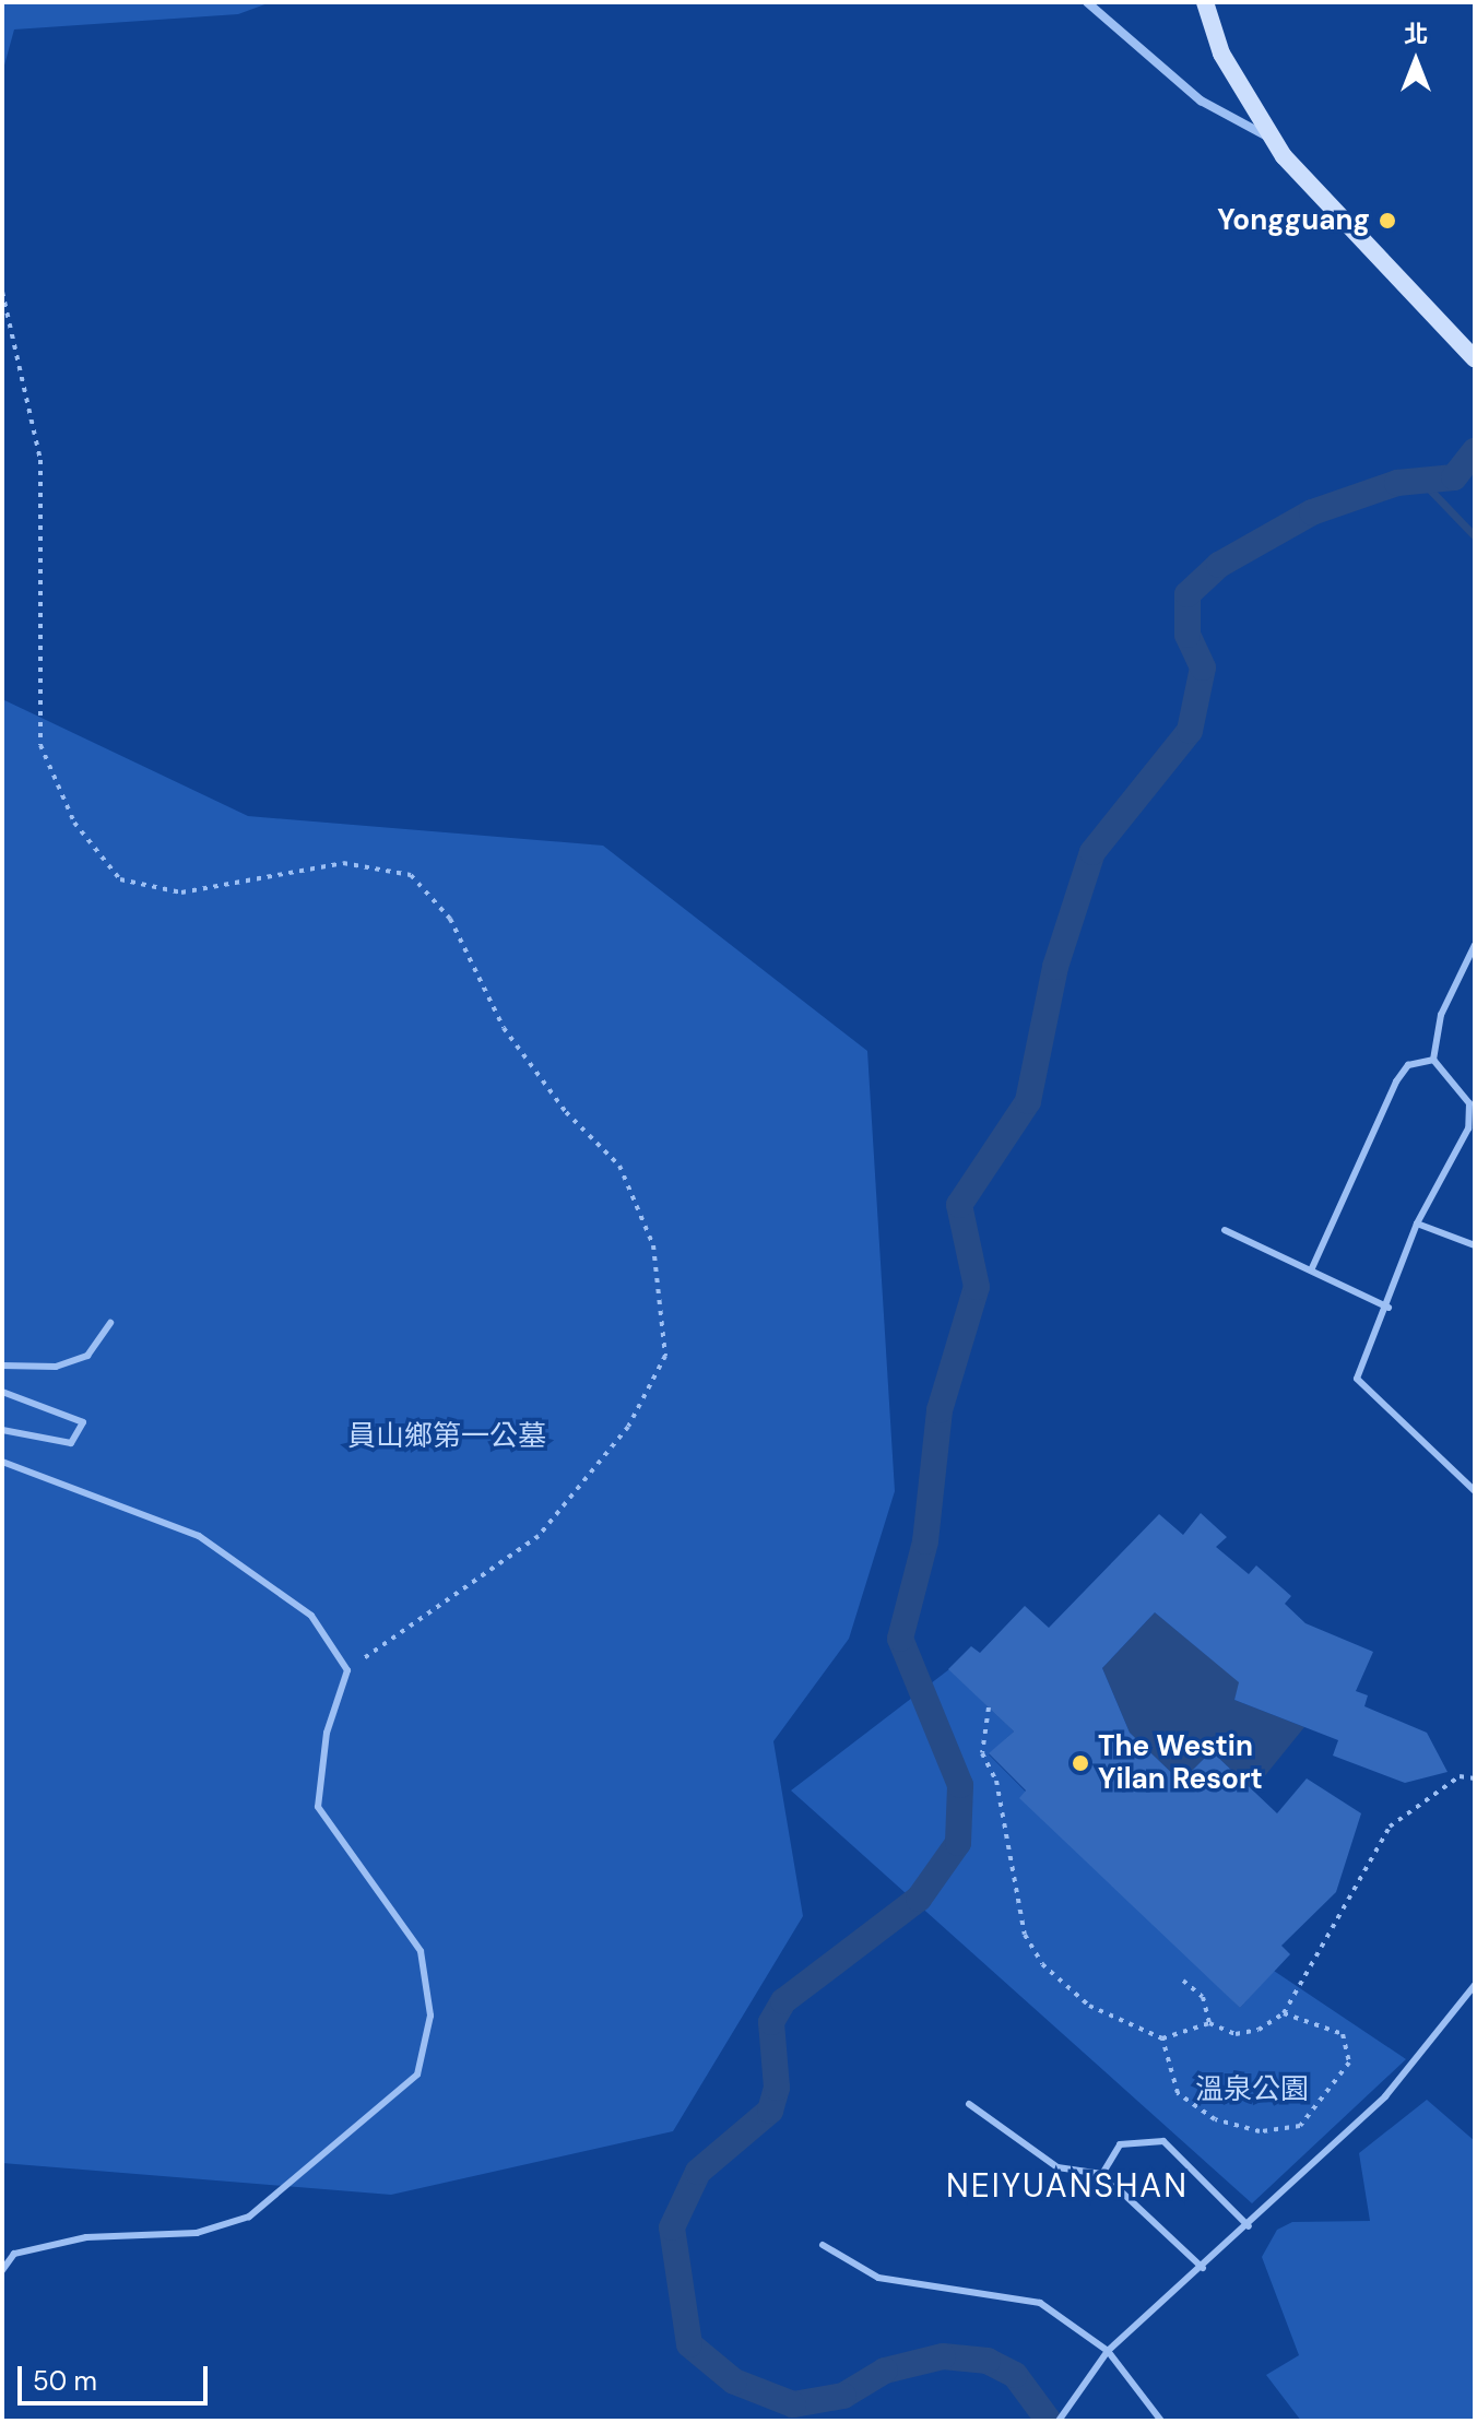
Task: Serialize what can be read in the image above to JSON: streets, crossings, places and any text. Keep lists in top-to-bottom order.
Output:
{
  "districts": ["NEIYUANSHAN"],
  "parks": ["員山鄉第一公墓", "溫泉公園"],
  "places": ["Yongguang", "The Westin Yilan Resort"],
  "scale_bar": "50 m",
  "north": "top"
}
